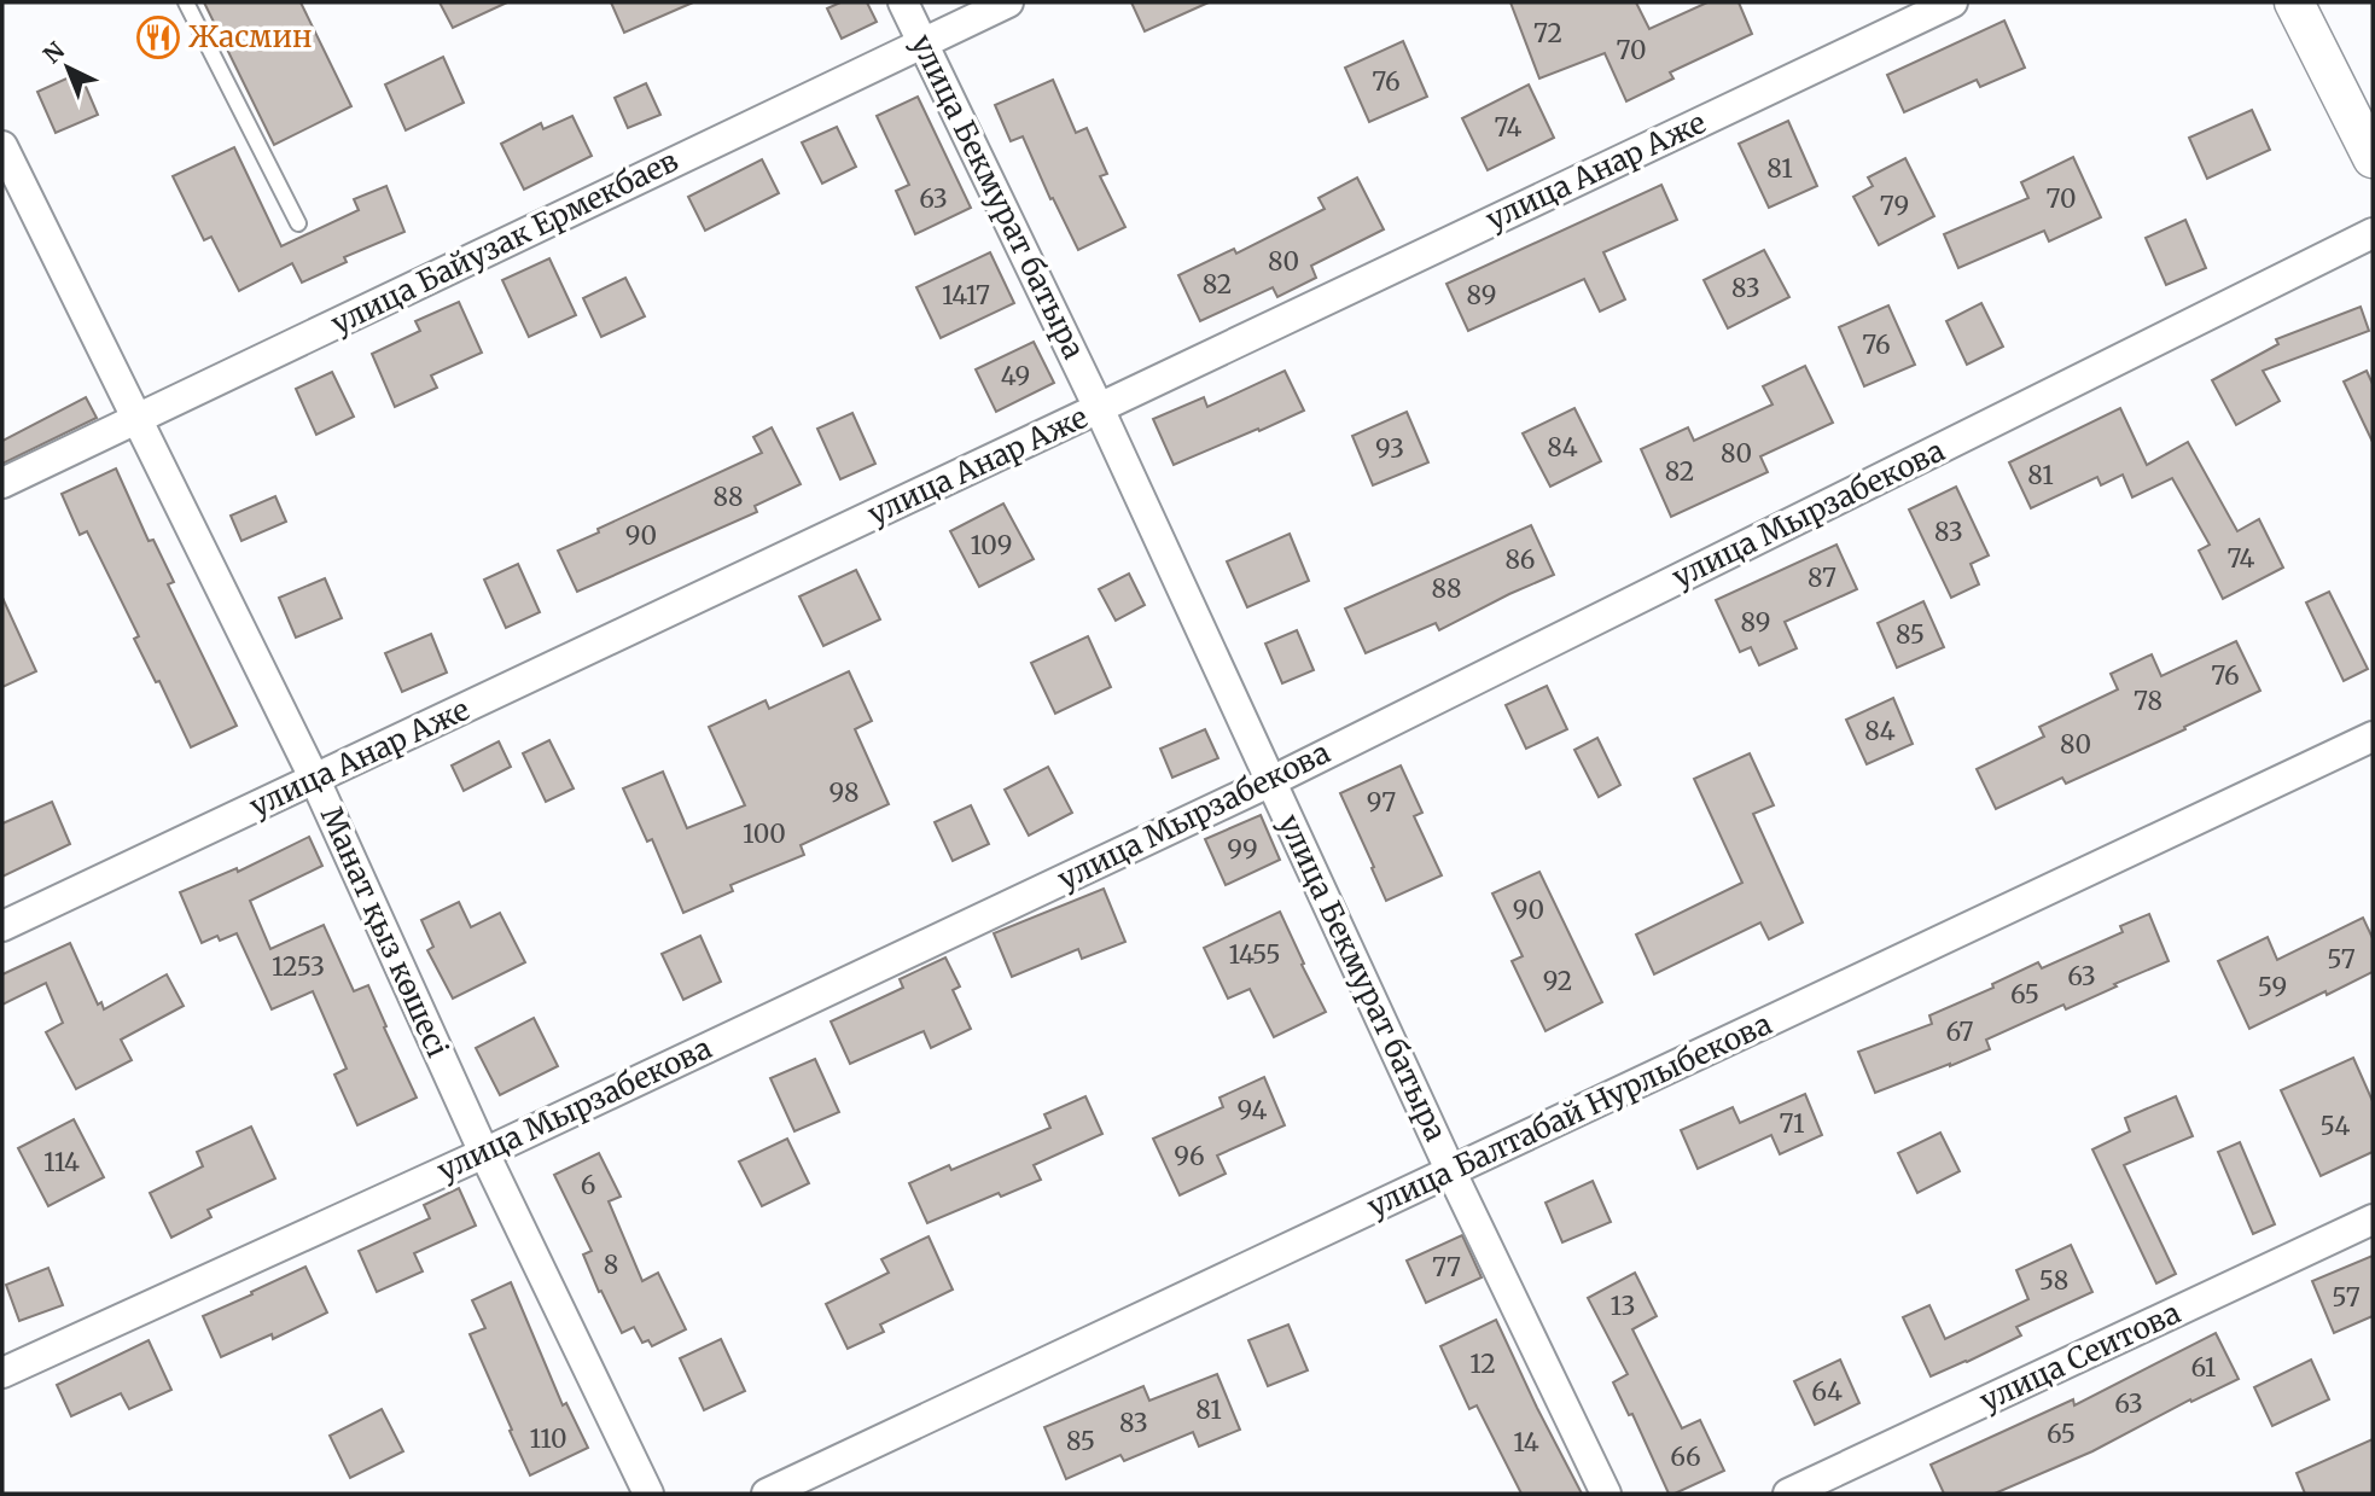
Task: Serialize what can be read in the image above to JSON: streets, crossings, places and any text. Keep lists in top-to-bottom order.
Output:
{
  "streets": {
    "street": [
      "улица Анар Аже",
      "улица Бекмурат батыра",
      "улица Байузак Ермекбаев",
      "улица Мырзабекова",
      "Манат қыз көшесі",
      "улица Балтабай Нурлыбекова",
      "улица Сеитова"
    ]
  },
  "crossings": [
    ["улица Анар Аже", "улица Бекмурат батыра"],
    ["улица Анар Аже", "Манат қыз көшесі"],
    ["улица Бекмурат батыра", "улица Байузак Ермекбаев"],
    ["улица Бекмурат батыра", "улица Мырзабекова"],
    ["улица Бекмурат батыра", "улица Балтабай Нурлыбекова"],
    ["улица Байузак Ермекбаев", "Манат қыз көшесі"],
    ["улица Мырзабекова", "Манат қыз көшесі"]
  ],
  "places": {
    "restaurant": ["Жасмин"]
  },
  "house_numbers": [
    "72",
    "70",
    "76",
    "74",
    "81",
    "63",
    "70",
    "79",
    "80",
    "82",
    "83",
    "1417",
    "89",
    "76",
    "49",
    "84",
    "93",
    "80",
    "82",
    "81",
    "88",
    "83",
    "90",
    "109",
    "74",
    "86",
    "87",
    "88",
    "89",
    "85",
    "76",
    "78",
    "84",
    "80",
    "98",
    "97",
    "100",
    "99",
    "90",
    "1455",
    "57",
    "1253",
    "63",
    "92",
    "59",
    "65",
    "67",
    "94",
    "71",
    "54",
    "96",
    "114",
    "6",
    "8",
    "77",
    "58",
    "57",
    "13",
    "12",
    "61",
    "64",
    "63",
    "81",
    "83",
    "65",
    "110",
    "85",
    "14",
    "66"
  ],
  "north": "top left"
}
